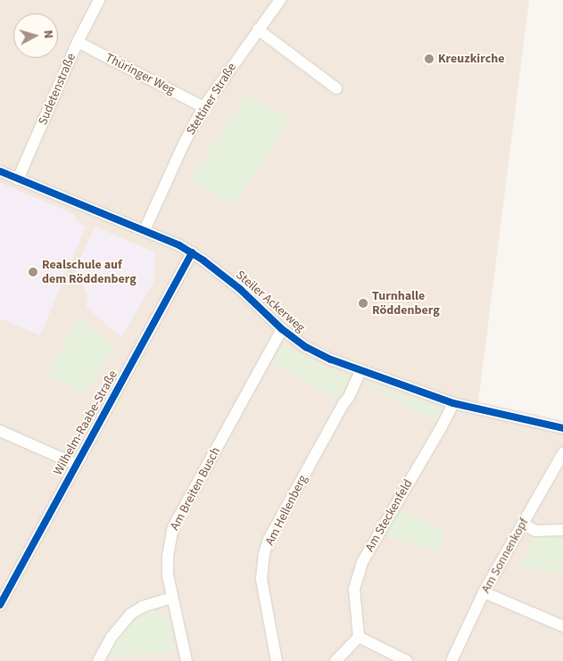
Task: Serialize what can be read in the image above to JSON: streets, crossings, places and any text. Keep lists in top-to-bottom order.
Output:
{
  "streets": {
    "street": [
      "Thüringer Weg",
      "Sudetenstraße",
      "Stettiner Straße",
      "Steiler Ackerweg",
      "Wilhelm-Raabe-Straße",
      "Am Breiten Busch",
      "Am Hellenberg",
      "Am Steckenfeld",
      "Am Sonnenkopf"
    ]
  },
  "crossings": [
    ["Thüringer Weg", "Sudetenstraße"],
    ["Thüringer Weg", "Stettiner Straße"],
    ["Sudetenstraße", "Steiler Ackerweg"],
    ["Stettiner Straße", "Steiler Ackerweg"],
    ["Steiler Ackerweg", "Wilhelm-Raabe-Straße"],
    ["Steiler Ackerweg", "Am Breiten Busch"],
    ["Steiler Ackerweg", "Am Hellenberg"],
    ["Steiler Ackerweg", "Am Steckenfeld"]
  ],
  "places": ["Kreuzkirche", "Realschule auf dem Röddenberg", "Turnhalle Röddenberg"],
  "north": "right"
}
